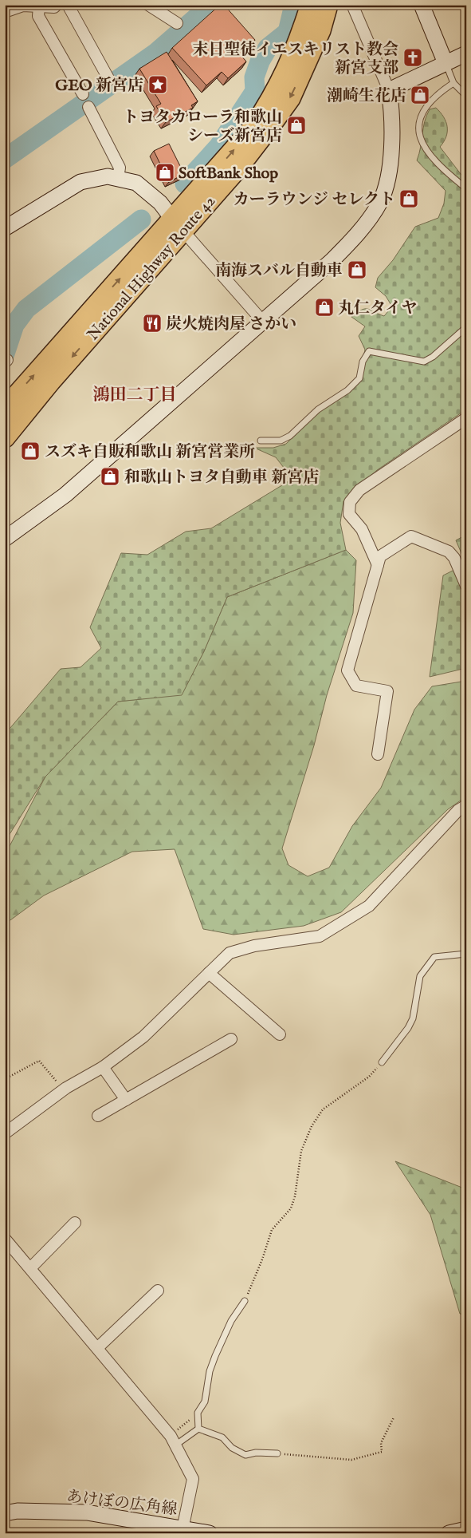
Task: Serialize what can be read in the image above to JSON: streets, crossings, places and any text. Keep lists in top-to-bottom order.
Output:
{
  "streets": {
    "highway": ["National Highway Route 42"],
    "street": ["あけぼの広角線"]
  },
  "districts": ["鴻田二丁目"],
  "places": {
    "church": ["末日聖徒イエスキリスト教会 新宮支部"],
    "place": ["GEO 新宮店"],
    "shop": [
      "潮崎生花店",
      "トヨタカローラ和歌山 シーズ新宮店",
      "SoftBank Shop",
      "カーラウンジ セレクト",
      "南海スバル自動車",
      "丸仁タイヤ",
      "スズキ自販和歌山 新宮営業所",
      "和歌山トヨタ自動車 新宮店"
    ],
    "restaurant": ["炭火焼肉屋 さかい"]
  }
}
